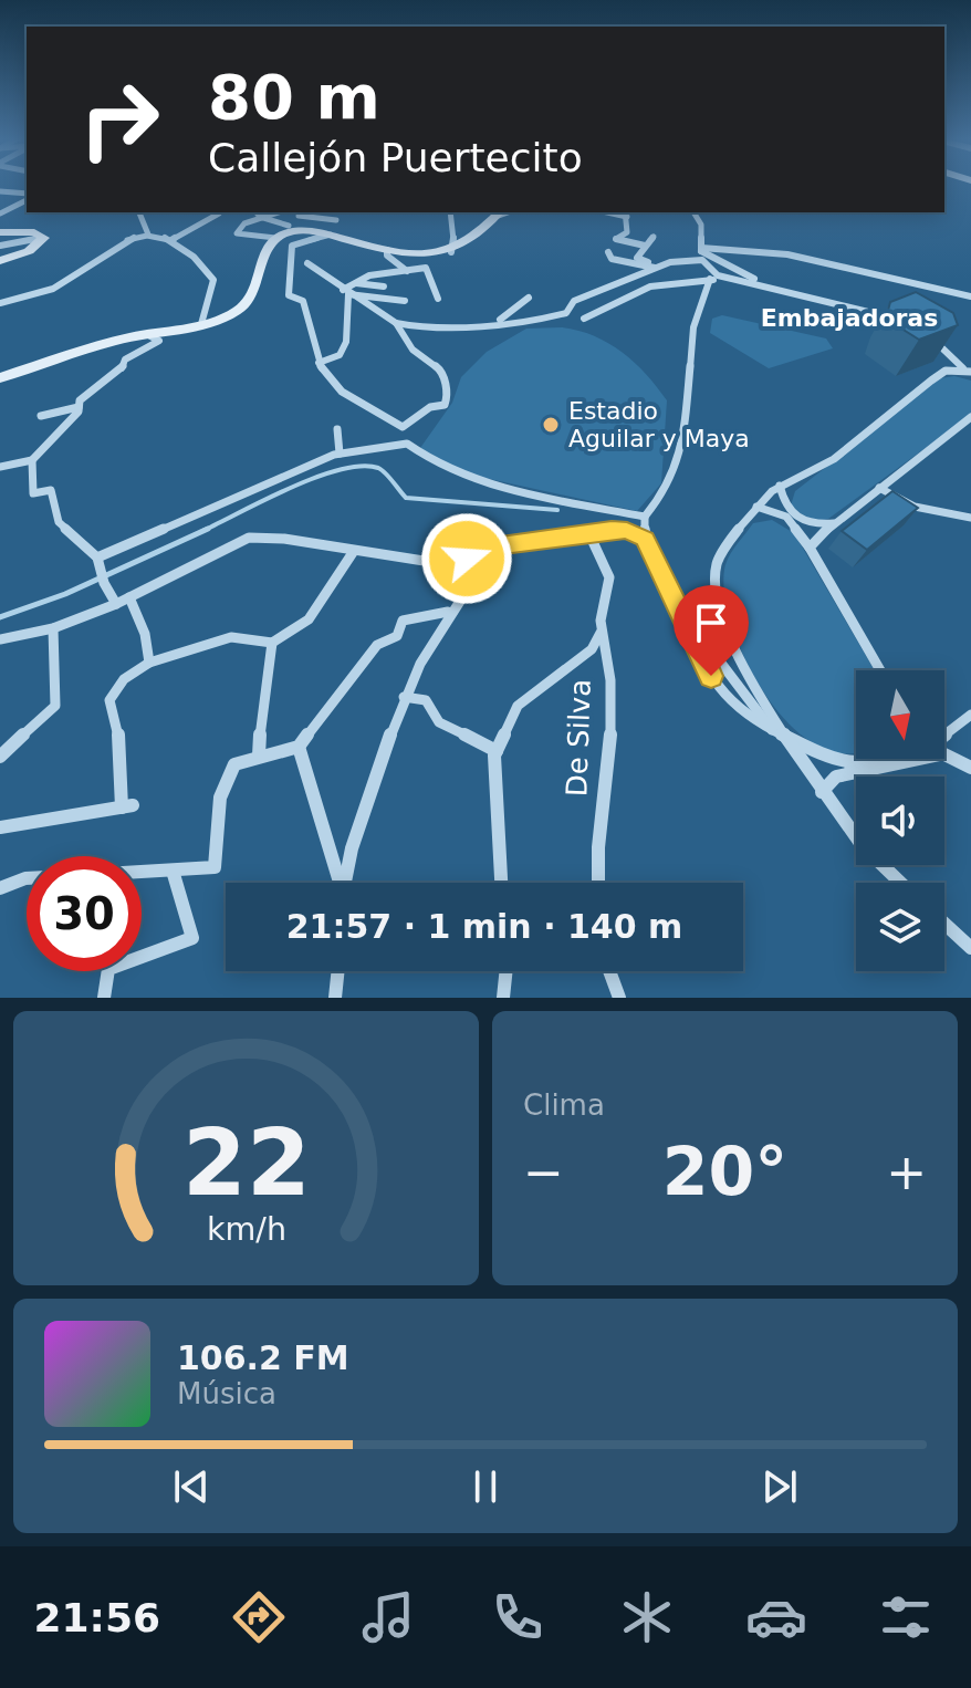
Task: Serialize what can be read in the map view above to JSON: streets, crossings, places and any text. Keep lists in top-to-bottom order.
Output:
{
  "streets": {
    "street": ["De Silva"]
  },
  "districts": ["Embajadoras"],
  "places": ["Estadio Aguilar y Maya"],
  "north": "bottom",
  "page": {
    "turn": ["80 m", "Callejón Puertecito"],
    "limit": "30",
    "trip": "21:57 · 1 min · 140 m",
    "tile": "Clima",
    "heat": ["−", "20°", "+"],
    "song": ["106.2 FM", "Música"],
    "tabs": "21:56",
    "gauge": ["22", "km/h"]
  }
}
